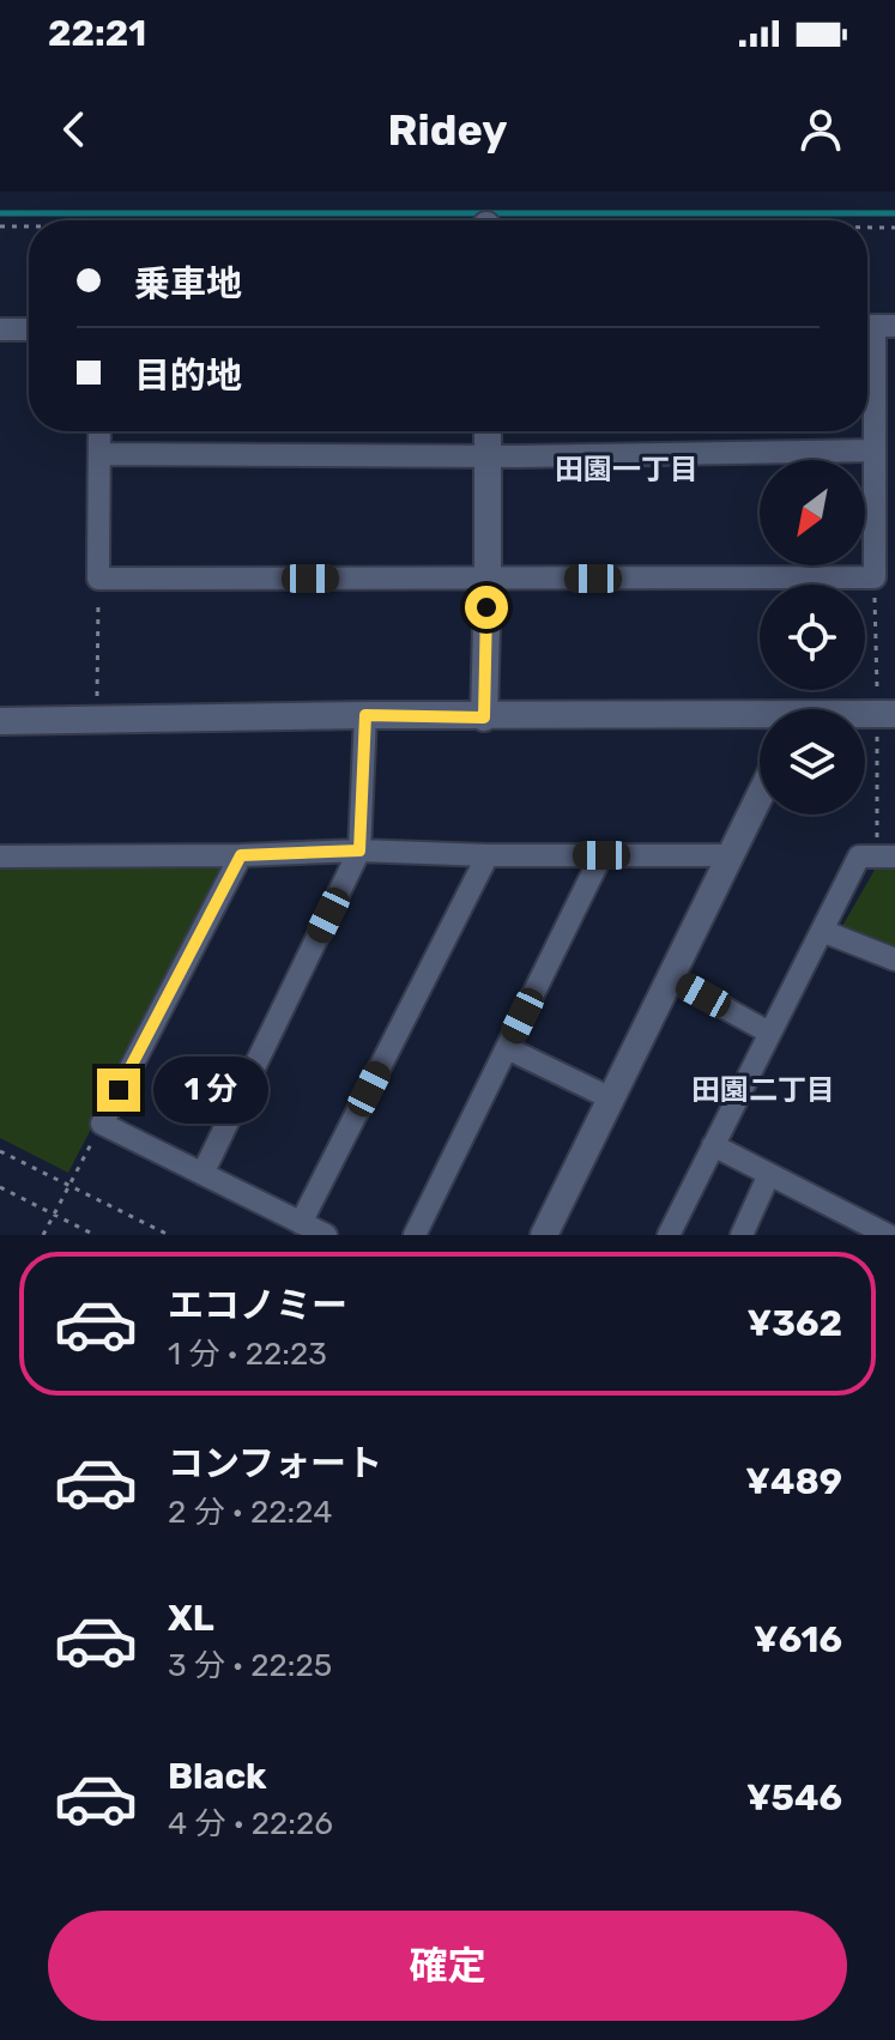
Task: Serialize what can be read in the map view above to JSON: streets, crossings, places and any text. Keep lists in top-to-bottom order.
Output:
{
  "districts": ["田園一丁目", "田園二丁目"],
  "north": "bottom left",
  "page": {
    "status": "22:21",
    "header": "Ridey",
    "banner": ["乗車地", "目的地"],
    "bubble": "1 分",
    "list": [
      {
        "name": "エコノミー",
        "note": "1 分 · 22:23",
        "value": "¥362"
      },
      {
        "name": "コンフォート",
        "note": "2 分 · 22:24",
        "value": "¥489"
      },
      {
        "name": "XL",
        "note": "3 分 · 22:25",
        "value": "¥616"
      },
      {
        "name": "Black",
        "note": "4 分 · 22:26",
        "value": "¥546"
      }
    ],
    "buttons": "確定"
  }
}
